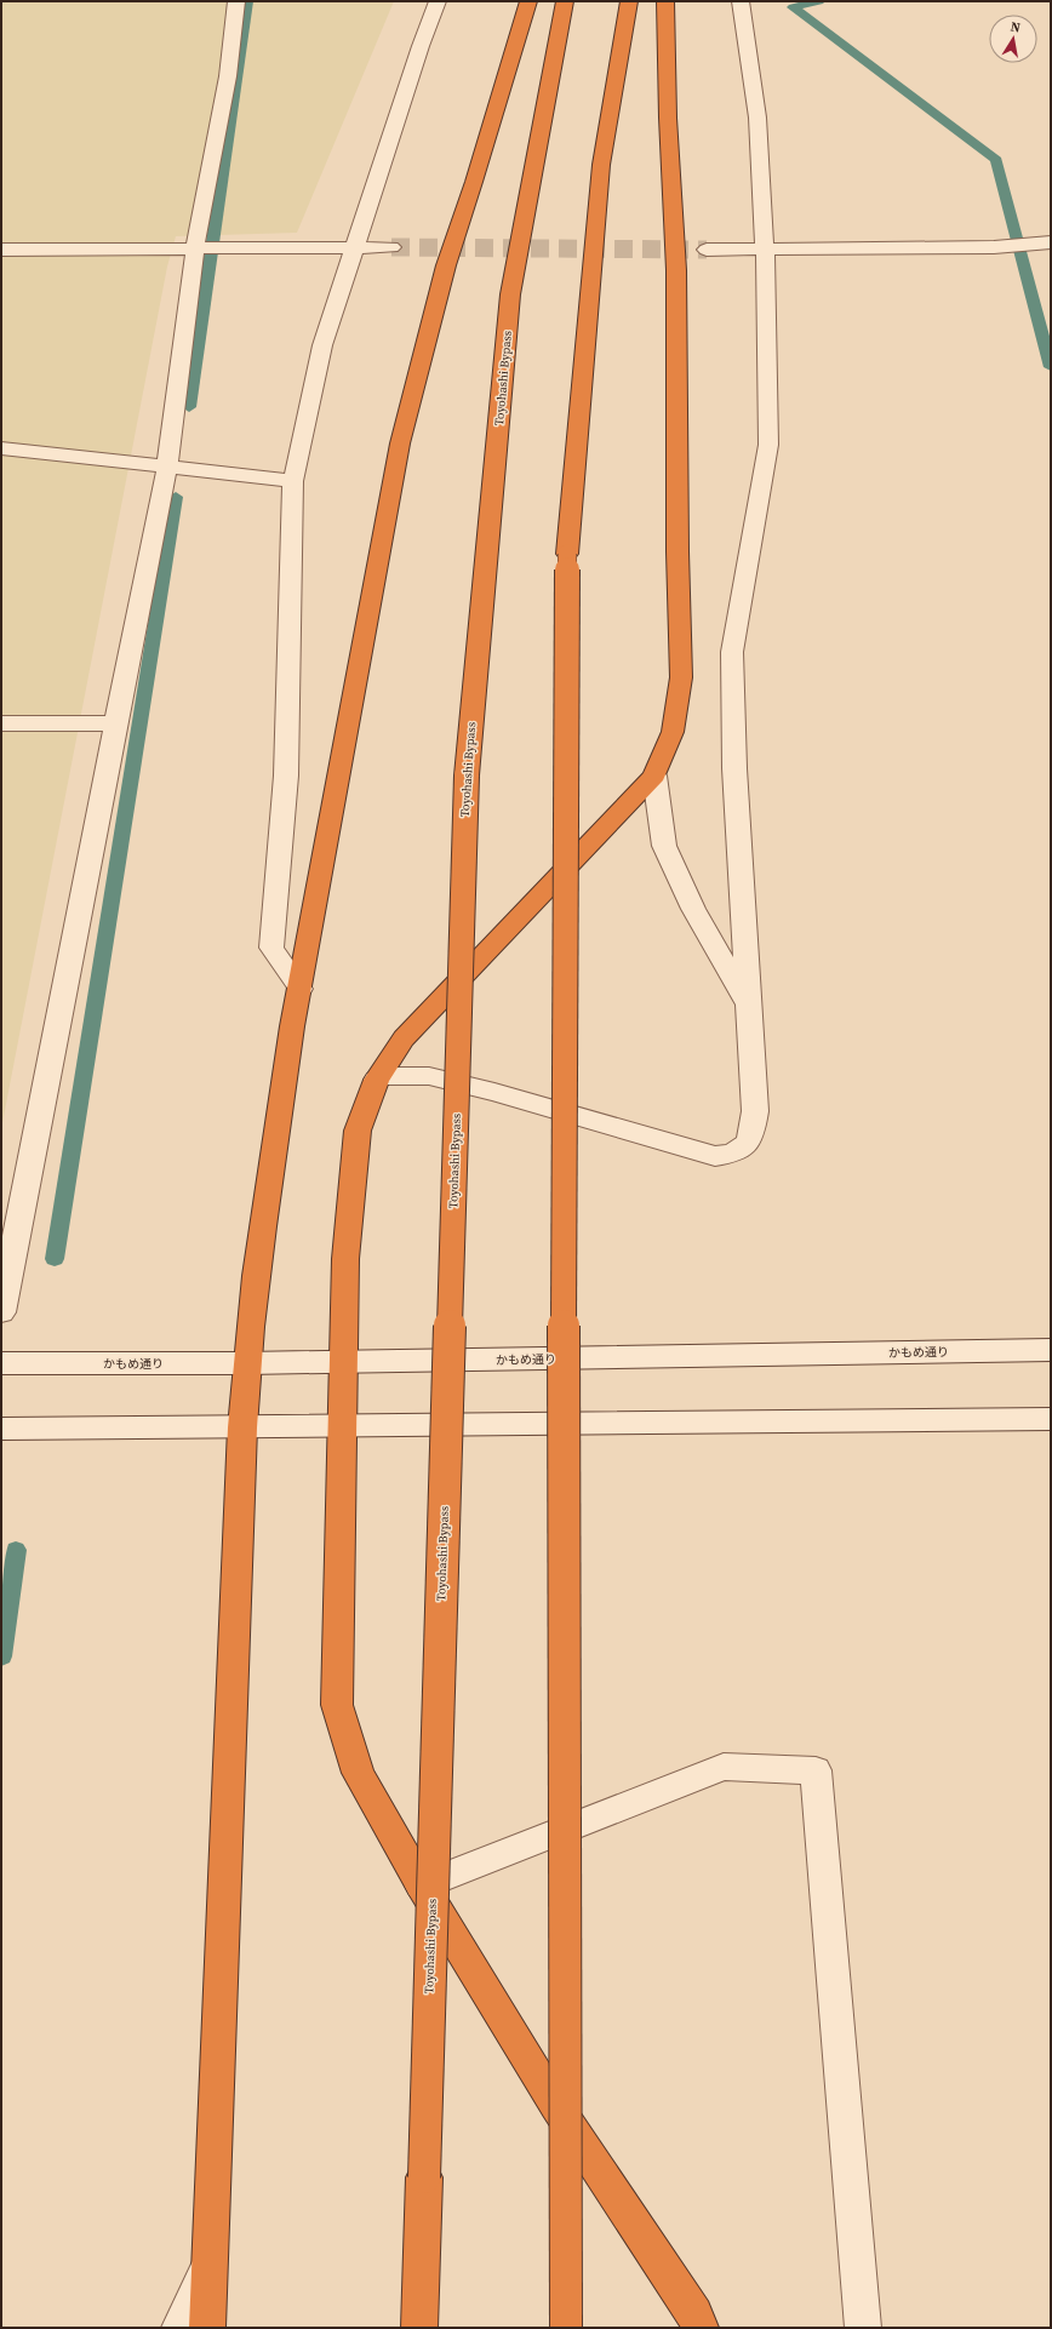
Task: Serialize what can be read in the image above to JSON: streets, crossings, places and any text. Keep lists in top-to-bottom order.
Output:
{
  "streets": {
    "highway": ["Toyohashi Bypass"],
    "street": ["かもめ通り"]
  },
  "north": "top"
}
